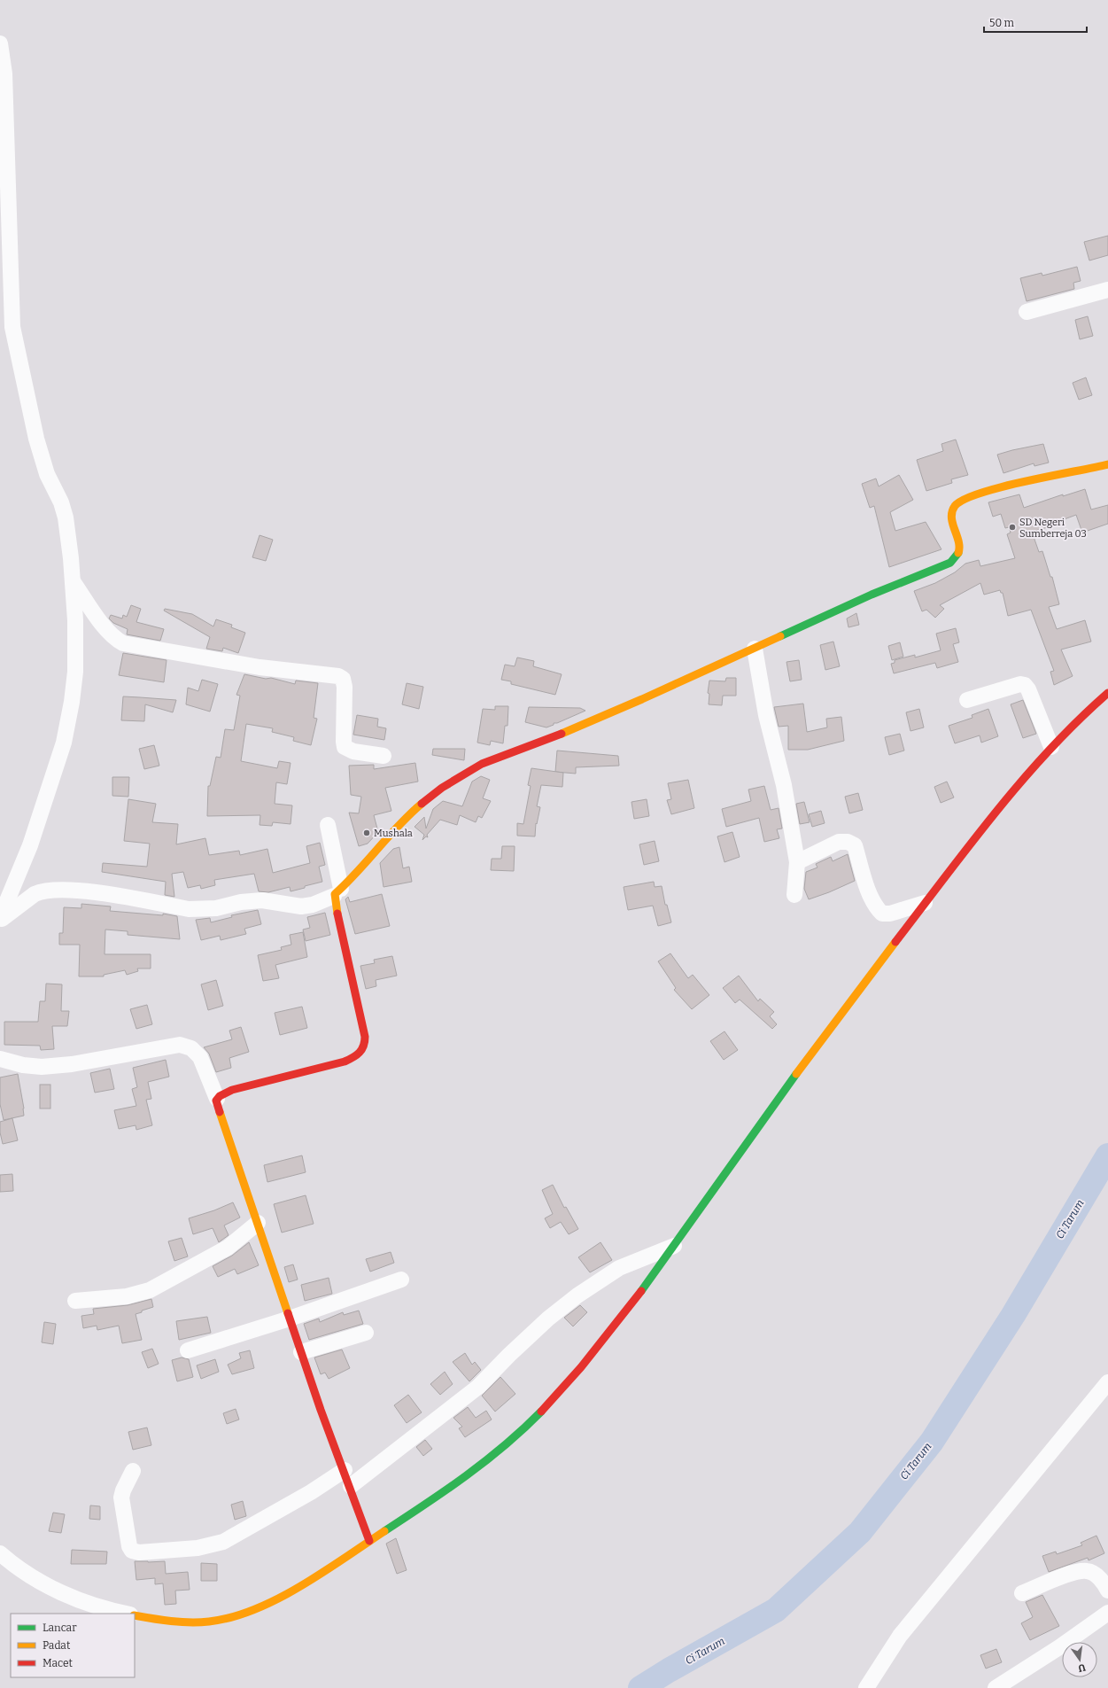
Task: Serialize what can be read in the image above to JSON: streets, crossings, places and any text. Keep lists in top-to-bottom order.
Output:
{
  "water": ["Ci Tarum"],
  "places": ["SD Negeri Sumberreja 03", "Mushala"],
  "legend": ["Lancar", "Padat", "Macet"],
  "scale_bar": "50 m",
  "north": "bottom"
}
